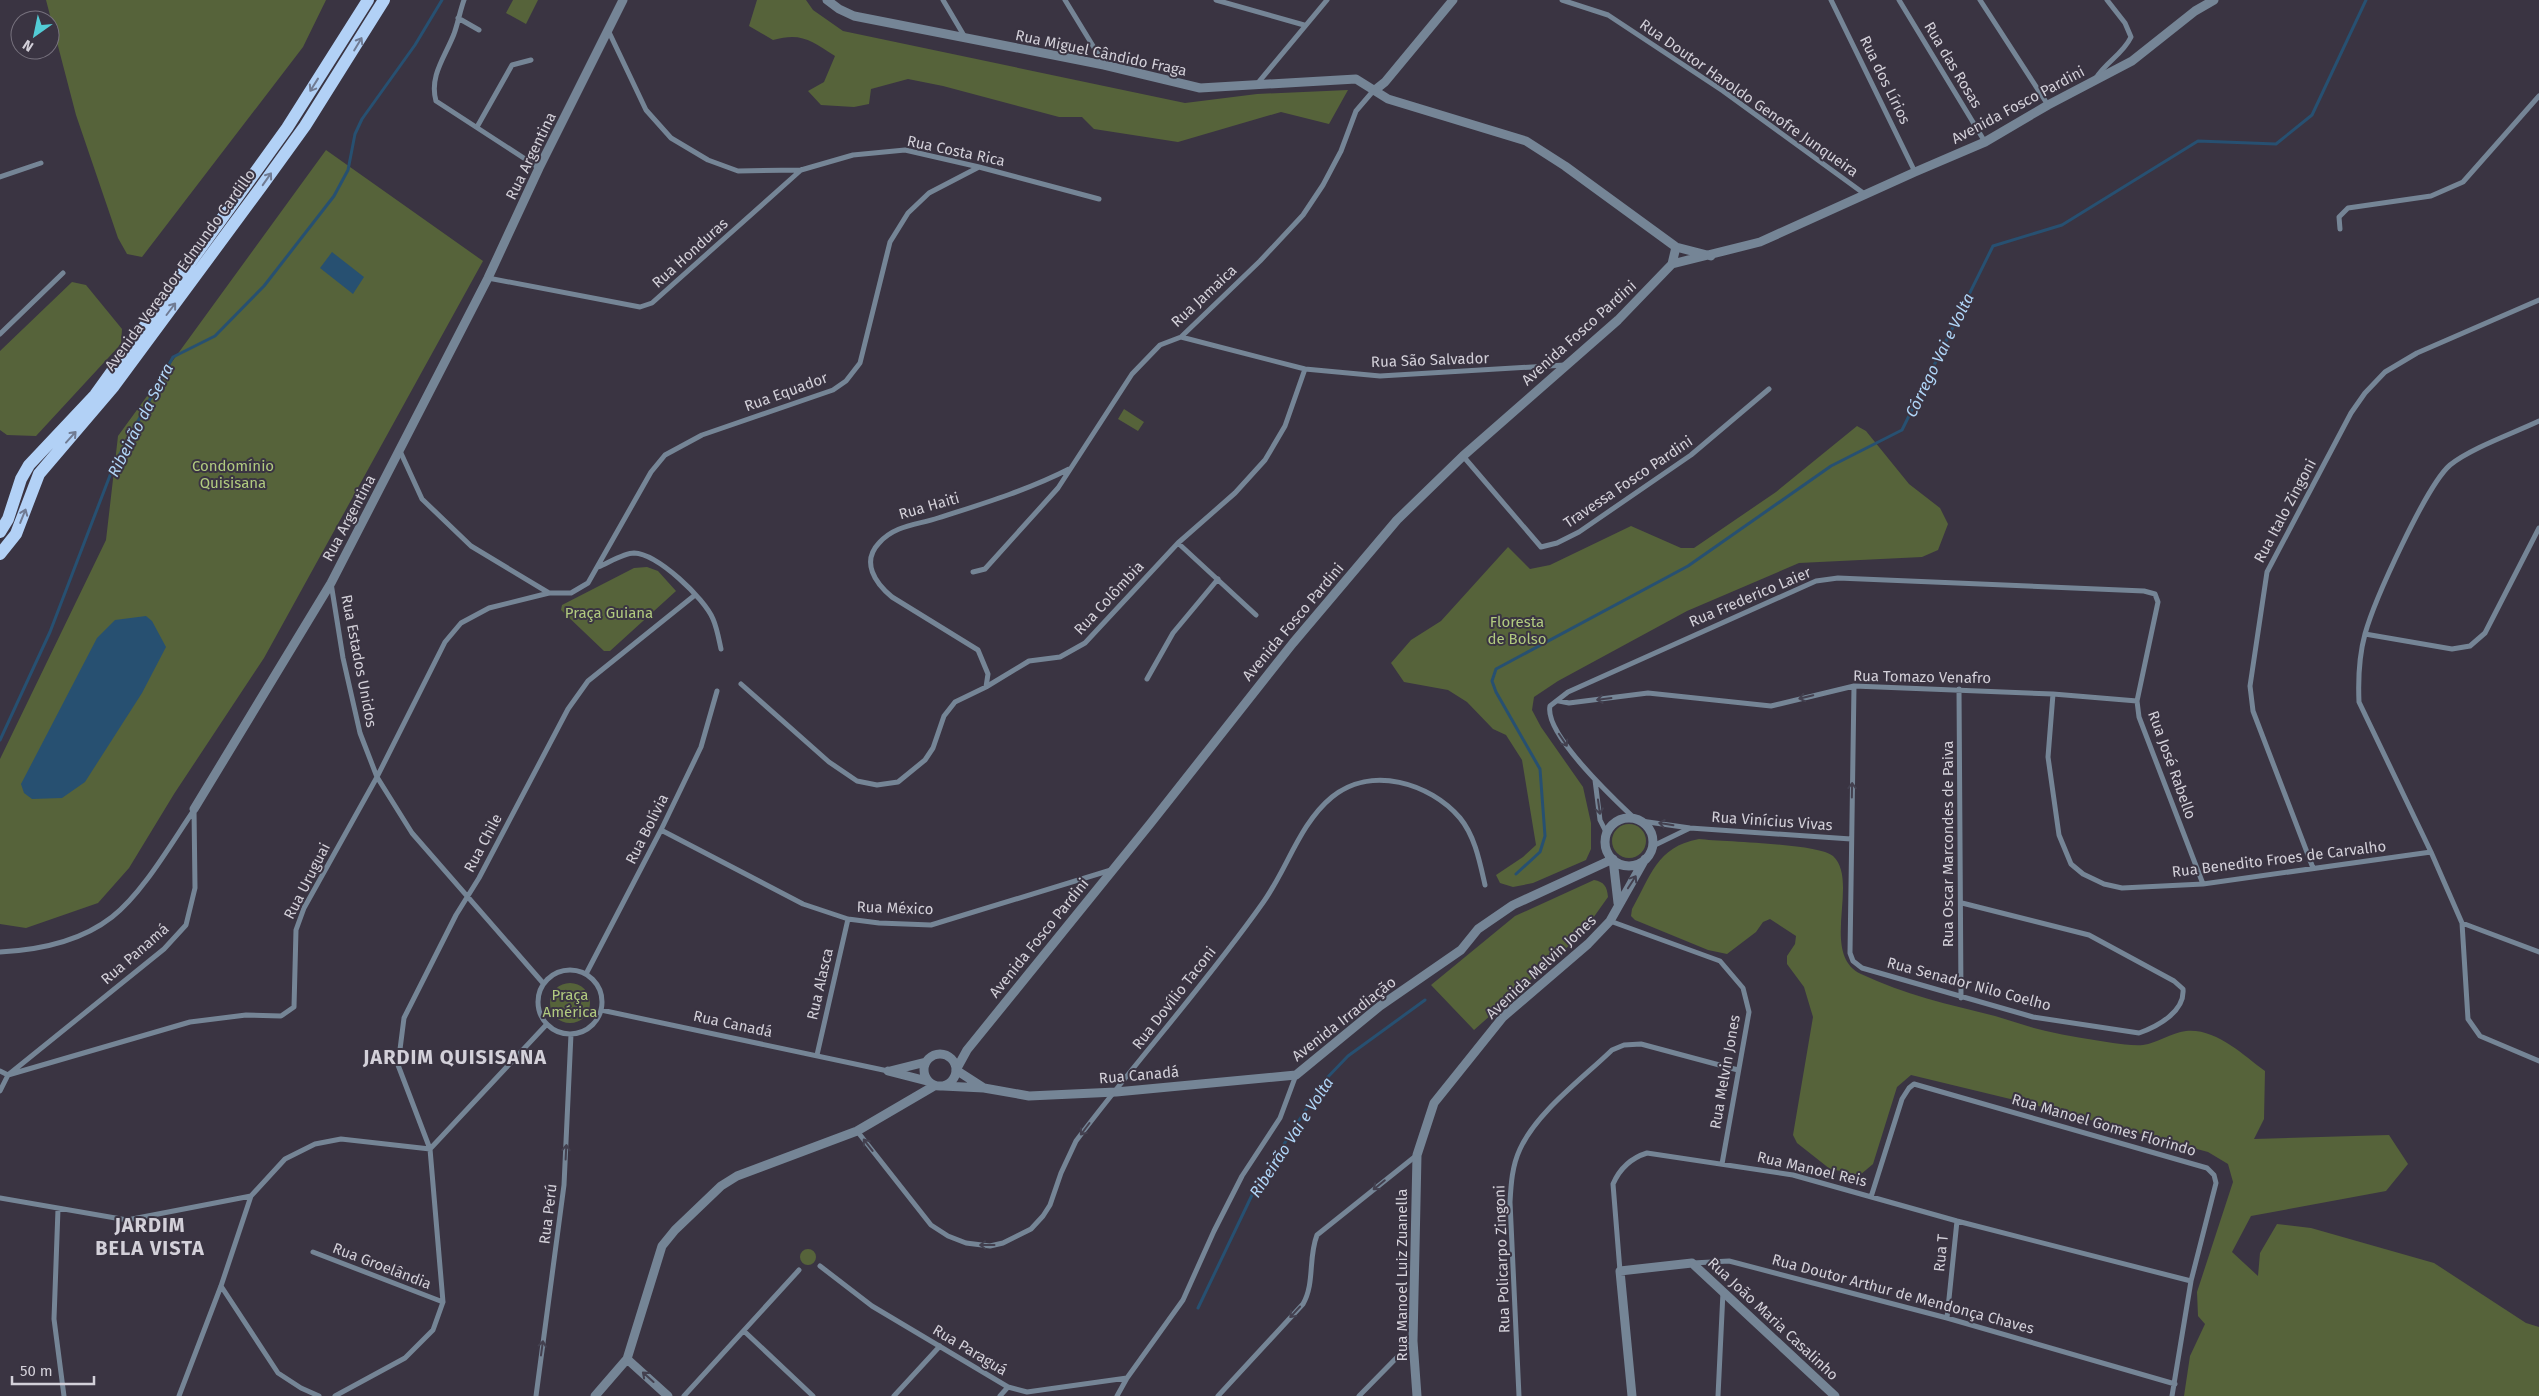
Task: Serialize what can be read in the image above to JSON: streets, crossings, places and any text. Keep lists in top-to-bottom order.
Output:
{
  "streets": {
    "main road": ["Avenida Vereador Edmundo Cardillo"],
    "street": [
      "Rua Miguel Cândido Fraga",
      "Rua das Rosas",
      "Rua dos Lírios",
      "Rua Doutor Haroldo Genofre Junqueira",
      "Avenida Fosco Pardini",
      "Rua Costa Rica",
      "Rua Argentina",
      "Rua Honduras",
      "Rua Jamaica",
      "Rua São Salvador",
      "Rua Equador",
      "Travessa Fosco Pardini",
      "Rua Haiti",
      "Rua Italo Zingoni",
      "Rua Frederico Laier",
      "Rua Colômbia",
      "Rua Estados Unidos",
      "Rua Tomazo Venafro",
      "Rua José Rabello",
      "Rua Vinícius Vivas",
      "Rua Bolívia",
      "Rua Chile",
      "Rua Oscar Marcondes de Paiva",
      "Rua Benedito Froes de Carvalho",
      "Rua Uruguai",
      "Rua México",
      "Rua Panamá",
      "Avenida Melvin Jones",
      "Rua Alasca",
      "Rua Senador Nilo Coelho",
      "Rua Dovílio Taconi",
      "Avenida Irradiação",
      "Rua Canadá",
      "Rua Melvin Jones",
      "Rua Manoel Gomes Florindo",
      "Rua Manoel Reis",
      "Rua Perú",
      "Rua T",
      "Rua Policarpo Zingoni",
      "Rua Groelândia",
      "Rua Manoel Luiz Zuanella",
      "Rua Doutor Arthur de Mendonça Chaves",
      "Rua João Maria Casalinho",
      "Rua Paraguá"
    ]
  },
  "crossings": [
    ["Rua Miguel Cândido Fraga", "Rua Jamaica"],
    ["Rua das Rosas", "Avenida Fosco Pardini"],
    ["Rua dos Lírios", "Avenida Fosco Pardini"],
    ["Rua Doutor Haroldo Genofre Junqueira", "Avenida Fosco Pardini"],
    ["Avenida Fosco Pardini", "Rua São Salvador"],
    ["Avenida Fosco Pardini", "Travessa Fosco Pardini"],
    ["Avenida Fosco Pardini", "Rua México"],
    ["Avenida Fosco Pardini", "Rua Canadá"],
    ["Rua Costa Rica", "Rua Argentina"],
    ["Rua Costa Rica", "Rua Honduras"],
    ["Rua Costa Rica", "Rua Equador"],
    ["Rua Argentina", "Rua Honduras"],
    ["Rua Argentina", "Rua Estados Unidos"],
    ["Rua Argentina", "Rua Panamá"],
    ["Rua Jamaica", "Rua São Salvador"],
    ["Rua Jamaica", "Rua Haiti"],
    ["Rua São Salvador", "Rua Colômbia"],
    ["Rua Equador", "Rua Uruguai"],
    ["Rua Haiti", "Rua Colômbia"],
    ["Rua Italo Zingoni", "Rua Benedito Froes de Carvalho"],
    ["Rua Frederico Laier", "Rua Tomazo Venafro"],
    ["Rua Frederico Laier", "Rua José Rabello"],
    ["Rua Estados Unidos", "Rua Bolívia"],
    ["Rua Estados Unidos", "Rua Chile"],
    ["Rua Estados Unidos", "Rua Uruguai"],
    ["Rua Estados Unidos", "Rua Canadá"],
    ["Rua Estados Unidos", "Rua Perú"],
    ["Rua Tomazo Venafro", "Rua José Rabello"],
    ["Rua Tomazo Venafro", "Rua Oscar Marcondes de Paiva"],
    ["Rua Tomazo Venafro", "Rua Benedito Froes de Carvalho"],
    ["Rua Tomazo Venafro", "Rua Senador Nilo Coelho"],
    ["Rua José Rabello", "Rua Benedito Froes de Carvalho"],
    ["Rua Vinícius Vivas", "Avenida Melvin Jones"],
    ["Rua Vinícius Vivas", "Rua Senador Nilo Coelho"],
    ["Rua Vinícius Vivas", "Avenida Irradiação"],
    ["Rua Bolívia", "Rua México"],
    ["Rua Bolívia", "Rua Canadá"],
    ["Rua Bolívia", "Rua Perú"],
    ["Rua Chile", "Rua Groelândia"],
    ["Rua Oscar Marcondes de Paiva", "Rua Senador Nilo Coelho"],
    ["Rua Uruguai", "Rua Panamá"],
    ["Rua México", "Rua Alasca"],
    ["Avenida Melvin Jones", "Avenida Irradiação"],
    ["Avenida Melvin Jones", "Rua Melvin Jones"],
    ["Avenida Melvin Jones", "Rua Manoel Luiz Zuanella"],
    ["Rua Alasca", "Rua Canadá"],
    ["Rua Dovílio Taconi", "Rua Canadá"],
    ["Avenida Irradiação", "Rua Canadá"],
    ["Avenida Irradiação", "Rua Paraguá"],
    ["Rua Canadá", "Rua Perú"],
    ["Rua Melvin Jones", "Rua Manoel Reis"],
    ["Rua Melvin Jones", "Rua Policarpo Zingoni"],
    ["Rua Manoel Gomes Florindo", "Rua Manoel Reis"],
    ["Rua Manoel Gomes Florindo", "Rua Doutor Arthur de Mendonça Chaves"],
    ["Rua Manoel Reis", "Rua T"],
    ["Rua Manoel Reis", "Rua Doutor Arthur de Mendonça Chaves"],
    ["Rua T", "Rua Doutor Arthur de Mendonça Chaves"],
    ["Rua Doutor Arthur de Mendonça Chaves", "Rua João Maria Casalinho"]
  ],
  "one_way": ["Rua Tomazo Venafro", "Rua Perú"],
  "districts": ["JARDIM QUISISANA", "JARDIM BELA VISTA"],
  "water": ["Córrego Vai e Volta", "Ribeirão da Serra", "Ribeirão Vai e Volta"],
  "parks": [
    "Condomínio Quisisana",
    "Praça Guiana",
    "Floresta de Bolso",
    "Praça América"
  ],
  "scale_bar": "50 m",
  "north": "bottom left"
}
